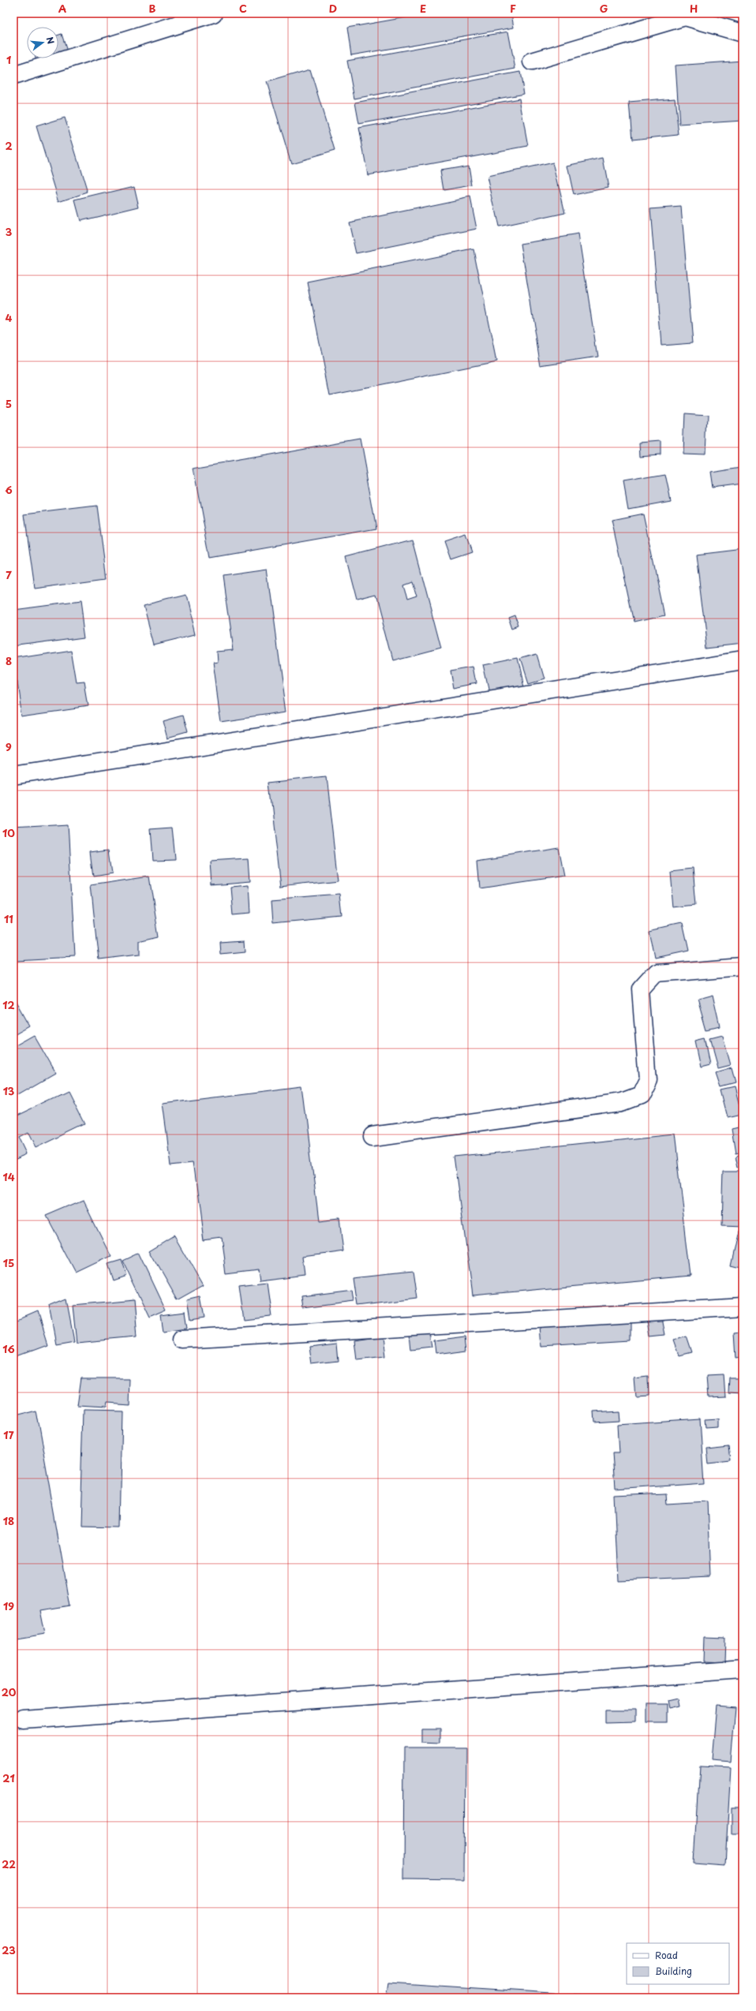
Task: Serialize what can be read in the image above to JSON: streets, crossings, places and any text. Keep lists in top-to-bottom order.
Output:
{
  "legend": ["Road", "Building"],
  "north": "right",
  "grid": {
    "columns": [
      "A",
      "B",
      "C",
      "D",
      "E",
      "F",
      "G",
      "H"
    ],
    "rows": [
      "1",
      "2",
      "3",
      "4",
      "5",
      "6",
      "7",
      "8",
      "9",
      "10",
      "11",
      "12",
      "13",
      "14",
      "15",
      "16",
      "17",
      "18",
      "19",
      "20",
      "21",
      "22",
      "23"
    ]
  }
}
